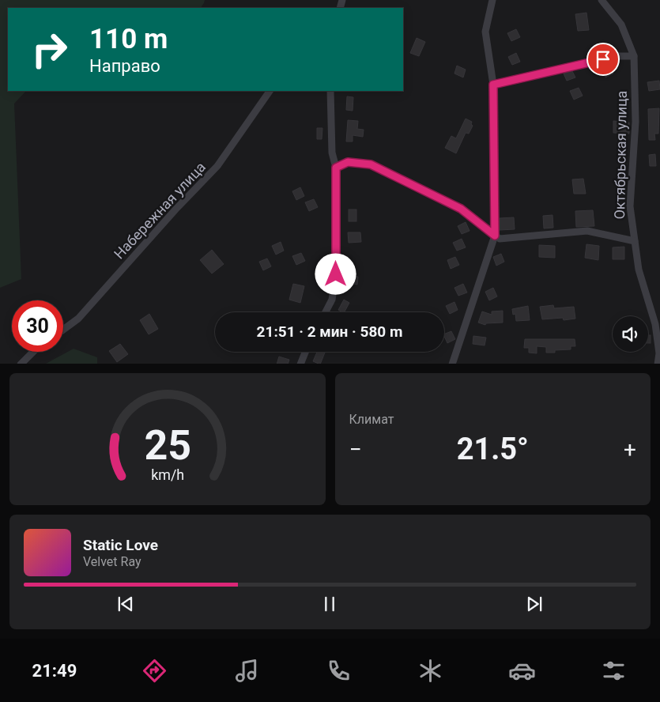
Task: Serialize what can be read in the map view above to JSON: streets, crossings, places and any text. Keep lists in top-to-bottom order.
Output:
{
  "streets": {
    "street": ["Октябрьская улица", "Набережная улица"]
  },
  "page": {
    "turn": ["110 m", "Направо"],
    "limit": "30",
    "trip": "21:51 · 2 мин · 580 m",
    "tile": "Климат",
    "heat": ["−", "21.5°", "+"],
    "song": ["Static Love", "Velvet Ray"],
    "tabs": "21:49",
    "gauge": ["25", "km/h"]
  }
}
